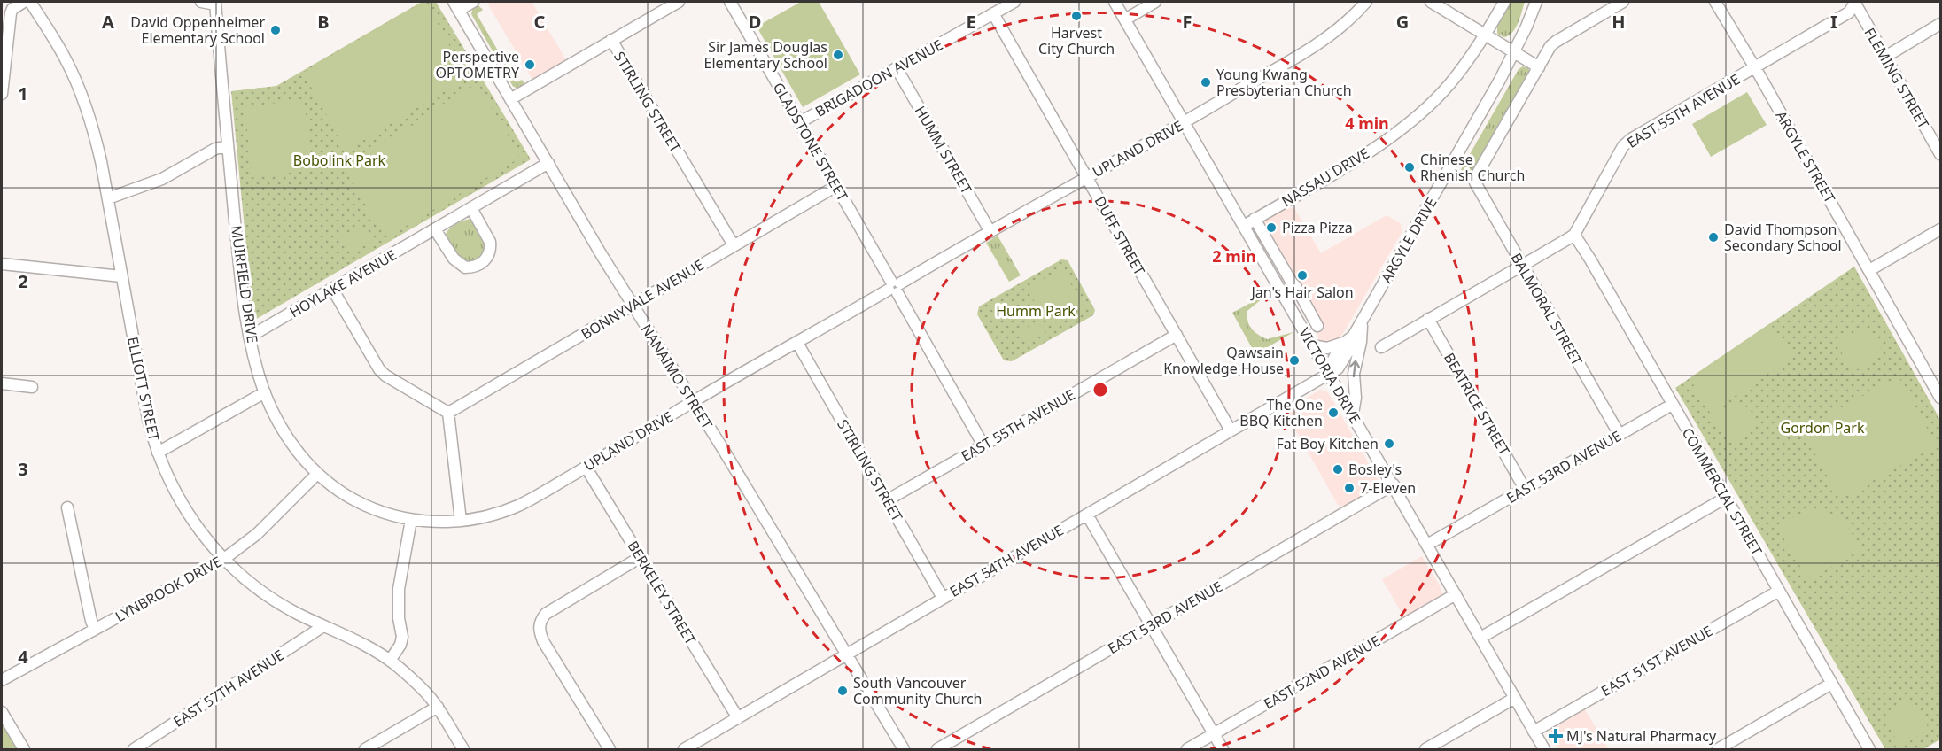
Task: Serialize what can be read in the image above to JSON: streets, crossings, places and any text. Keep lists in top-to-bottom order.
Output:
{
  "streets": {
    "street": [
      "BRIGADOON AVENUE",
      "FLEMING STREET",
      "STIRLING STREET",
      "EAST 55TH AVENUE",
      "GLADSTONE STREET",
      "UPLAND DRIVE",
      "HUMM STREET",
      "ARGYLE STREET",
      "NASSAU DRIVE",
      "DUFF STREET",
      "ARGYLE DRIVE",
      "HOYLAKE AVENUE",
      "MUIRFIELD DRIVE",
      "BONNYVALE AVENUE",
      "BALMORAL STREET",
      "VICTORIA DRIVE",
      "NANAIMO STREET",
      "ELLIOTT STREET",
      "BEATRICE STREET",
      "EAST 53RD AVENUE",
      "COMMERCIAL STREET",
      "EAST 54TH AVENUE",
      "LYNBROOK DRIVE",
      "BERKELEY STREET",
      "EAST 51ST AVENUE",
      "EAST 52ND AVENUE",
      "EAST 57TH AVENUE"
    ]
  },
  "crossings": [
    ["BRIGADOON AVENUE", "GLADSTONE STREET"],
    ["BRIGADOON AVENUE", "HUMM STREET"],
    ["BRIGADOON AVENUE", "DUFF STREET"],
    ["FLEMING STREET", "EAST 55TH AVENUE"],
    ["STIRLING STREET", "EAST 55TH AVENUE"],
    ["STIRLING STREET", "UPLAND DRIVE"],
    ["STIRLING STREET", "BONNYVALE AVENUE"],
    ["STIRLING STREET", "EAST 54TH AVENUE"],
    ["EAST 55TH AVENUE", "GLADSTONE STREET"],
    ["EAST 55TH AVENUE", "ARGYLE STREET"],
    ["EAST 55TH AVENUE", "DUFF STREET"],
    ["EAST 55TH AVENUE", "COMMERCIAL STREET"],
    ["GLADSTONE STREET", "UPLAND DRIVE"],
    ["GLADSTONE STREET", "BONNYVALE AVENUE"],
    ["UPLAND DRIVE", "HUMM STREET"],
    ["UPLAND DRIVE", "DUFF STREET"],
    ["UPLAND DRIVE", "MUIRFIELD DRIVE"],
    ["UPLAND DRIVE", "VICTORIA DRIVE"],
    ["UPLAND DRIVE", "NANAIMO STREET"],
    ["UPLAND DRIVE", "BERKELEY STREET"],
    ["NASSAU DRIVE", "VICTORIA DRIVE"],
    ["DUFF STREET", "EAST 54TH AVENUE"],
    ["ARGYLE DRIVE", "VICTORIA DRIVE"],
    ["ARGYLE DRIVE", "EAST 54TH AVENUE"],
    ["HOYLAKE AVENUE", "MUIRFIELD DRIVE"],
    ["HOYLAKE AVENUE", "NANAIMO STREET"],
    ["MUIRFIELD DRIVE", "LYNBROOK DRIVE"],
    ["BONNYVALE AVENUE", "NANAIMO STREET"],
    ["BALMORAL STREET", "EAST 53RD AVENUE"],
    ["VICTORIA DRIVE", "EAST 53RD AVENUE"],
    ["VICTORIA DRIVE", "EAST 54TH AVENUE"],
    ["VICTORIA DRIVE", "EAST 51ST AVENUE"],
    ["VICTORIA DRIVE", "EAST 52ND AVENUE"],
    ["NANAIMO STREET", "EAST 54TH AVENUE"],
    ["ELLIOTT STREET", "LYNBROOK DRIVE"],
    ["ELLIOTT STREET", "EAST 57TH AVENUE"],
    ["BEATRICE STREET", "EAST 53RD AVENUE"],
    ["EAST 53RD AVENUE", "COMMERCIAL STREET"],
    ["COMMERCIAL STREET", "EAST 51ST AVENUE"],
    ["EAST 54TH AVENUE", "BERKELEY STREET"]
  ],
  "parks": ["Bobolink Park", "Humm Park", "Gordon Park"],
  "places": {
    "other": [
      "Harvest City Church",
      "David Oppenheimer Elementary School",
      "Sir James Douglas Elementary School",
      "Perspective OPTOMETRY",
      "Young Kwang Presbyterian Church",
      "Chinese Rhenish Church",
      "Pizza Pizza",
      "David Thompson Secondary School",
      "Jan's Hair Salon",
      "Qawsain Knowledge House",
      "The One BBQ Kitchen",
      "Fat Boy Kitchen",
      "Bosley's",
      "7-Eleven",
      "South Vancouver Community Church"
    ],
    "health": ["MJ's Natural Pharmacy"]
  },
  "grid": {
    "columns": [
      "A",
      "B",
      "C",
      "D",
      "E",
      "F",
      "G",
      "H",
      "I"
    ],
    "rows": [
      "1",
      "2",
      "3",
      "4"
    ]
  },
  "rings": ["4 min", "2 min"]
}
